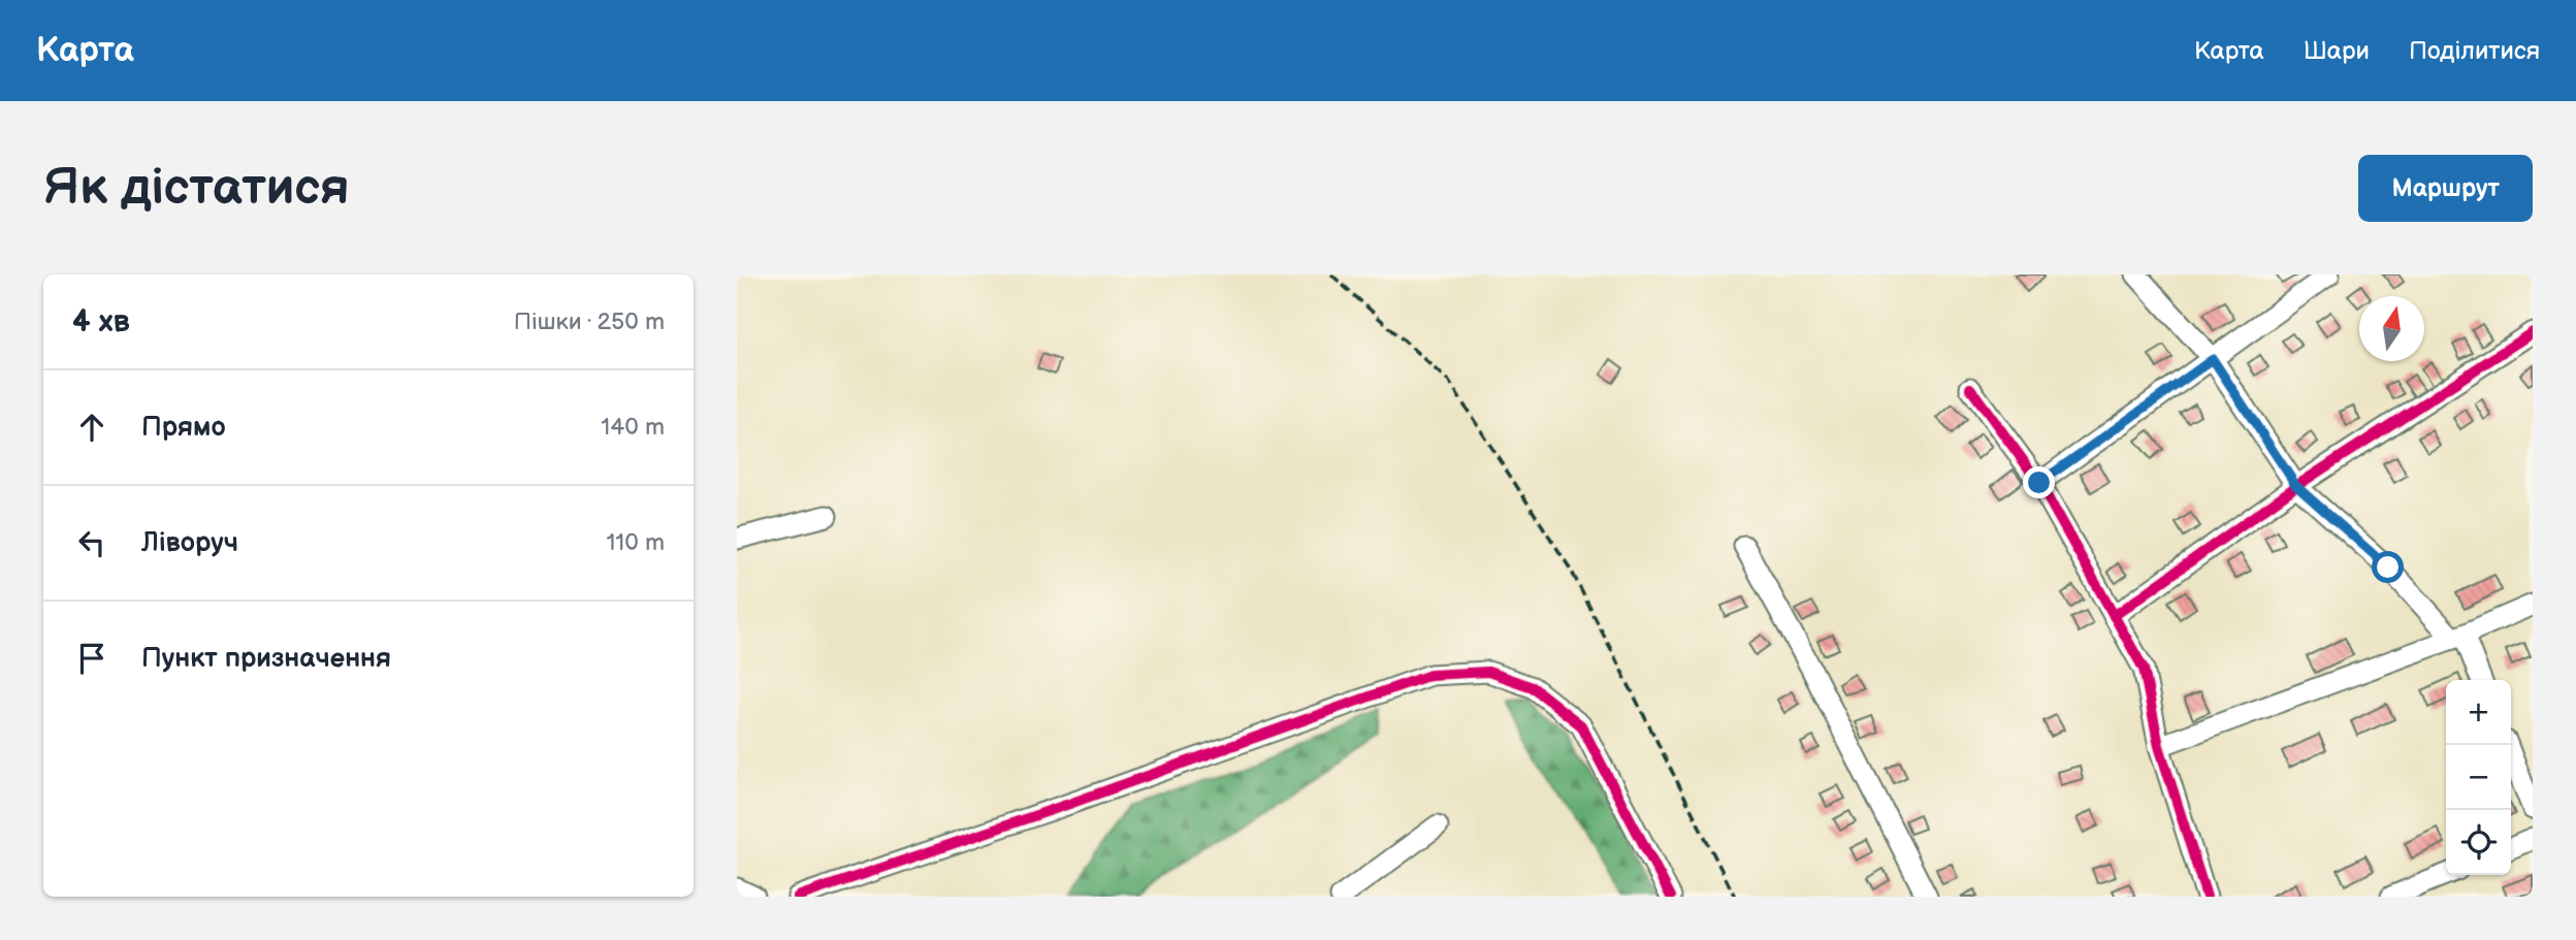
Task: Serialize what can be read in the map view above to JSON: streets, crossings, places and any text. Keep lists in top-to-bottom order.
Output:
{
  "north": "top",
  "page": {
    "header": "Карта",
    "nav": ["Карта", "Шари", "Поділитися"],
    "buttons": "Маршрут",
    "title": "Як дістатися",
    "heading": ["4 хв", "Пішки · 250 m"],
    "list": [
      ["Прямо", "140 m"],
      ["Ліворуч", "110 m"],
      "Пункт призначення"
    ],
    "map_buttons": ["+", "−"]
  }
}
